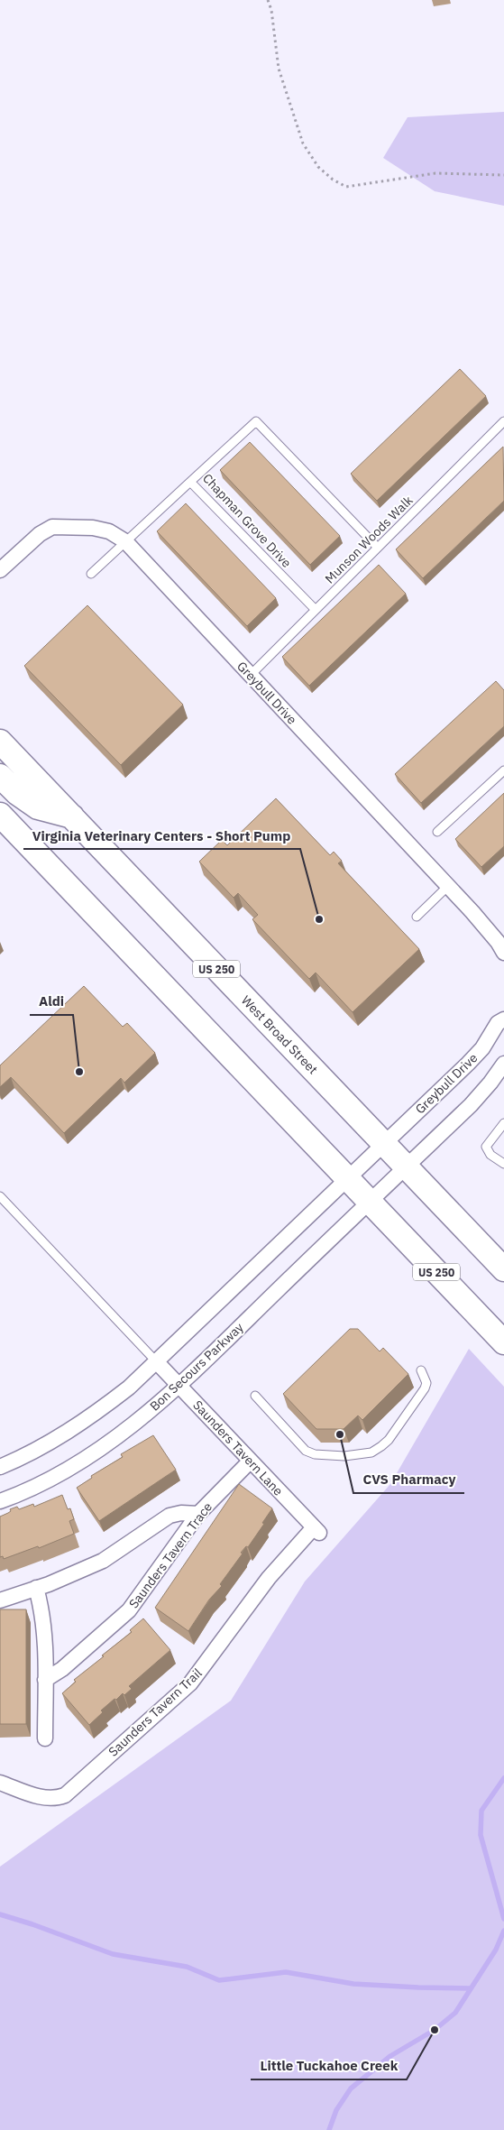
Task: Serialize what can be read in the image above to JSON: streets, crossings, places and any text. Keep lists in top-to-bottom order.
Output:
{
  "streets": {
    "main road": ["US 250", "West Broad Street"],
    "street": [
      "Greybull Drive",
      "Bon Secours Parkway",
      "Saunders Tavern Lane",
      "Saunders Tavern Trace",
      "Saunders Tavern Trail"
    ],
    "lane": ["Chapman Grove Drive", "Munson Woods Walk"]
  },
  "crossings": [
    ["Chapman Grove Drive", "Munson Woods Walk"],
    ["Munson Woods Walk", "Greybull Drive"],
    ["Greybull Drive", "US 250"],
    ["Greybull Drive", "West Broad Street"],
    ["US 250", "Bon Secours Parkway"],
    ["West Broad Street", "Bon Secours Parkway"],
    ["Bon Secours Parkway", "Saunders Tavern Lane"],
    ["Saunders Tavern Lane", "Saunders Tavern Trace"],
    ["Saunders Tavern Lane", "Saunders Tavern Trail"]
  ],
  "places": [
    "Virginia Veterinary Centers - Short Pump",
    "Aldi",
    "CVS Pharmacy",
    "Little Tuckahoe Creek"
  ]
}
